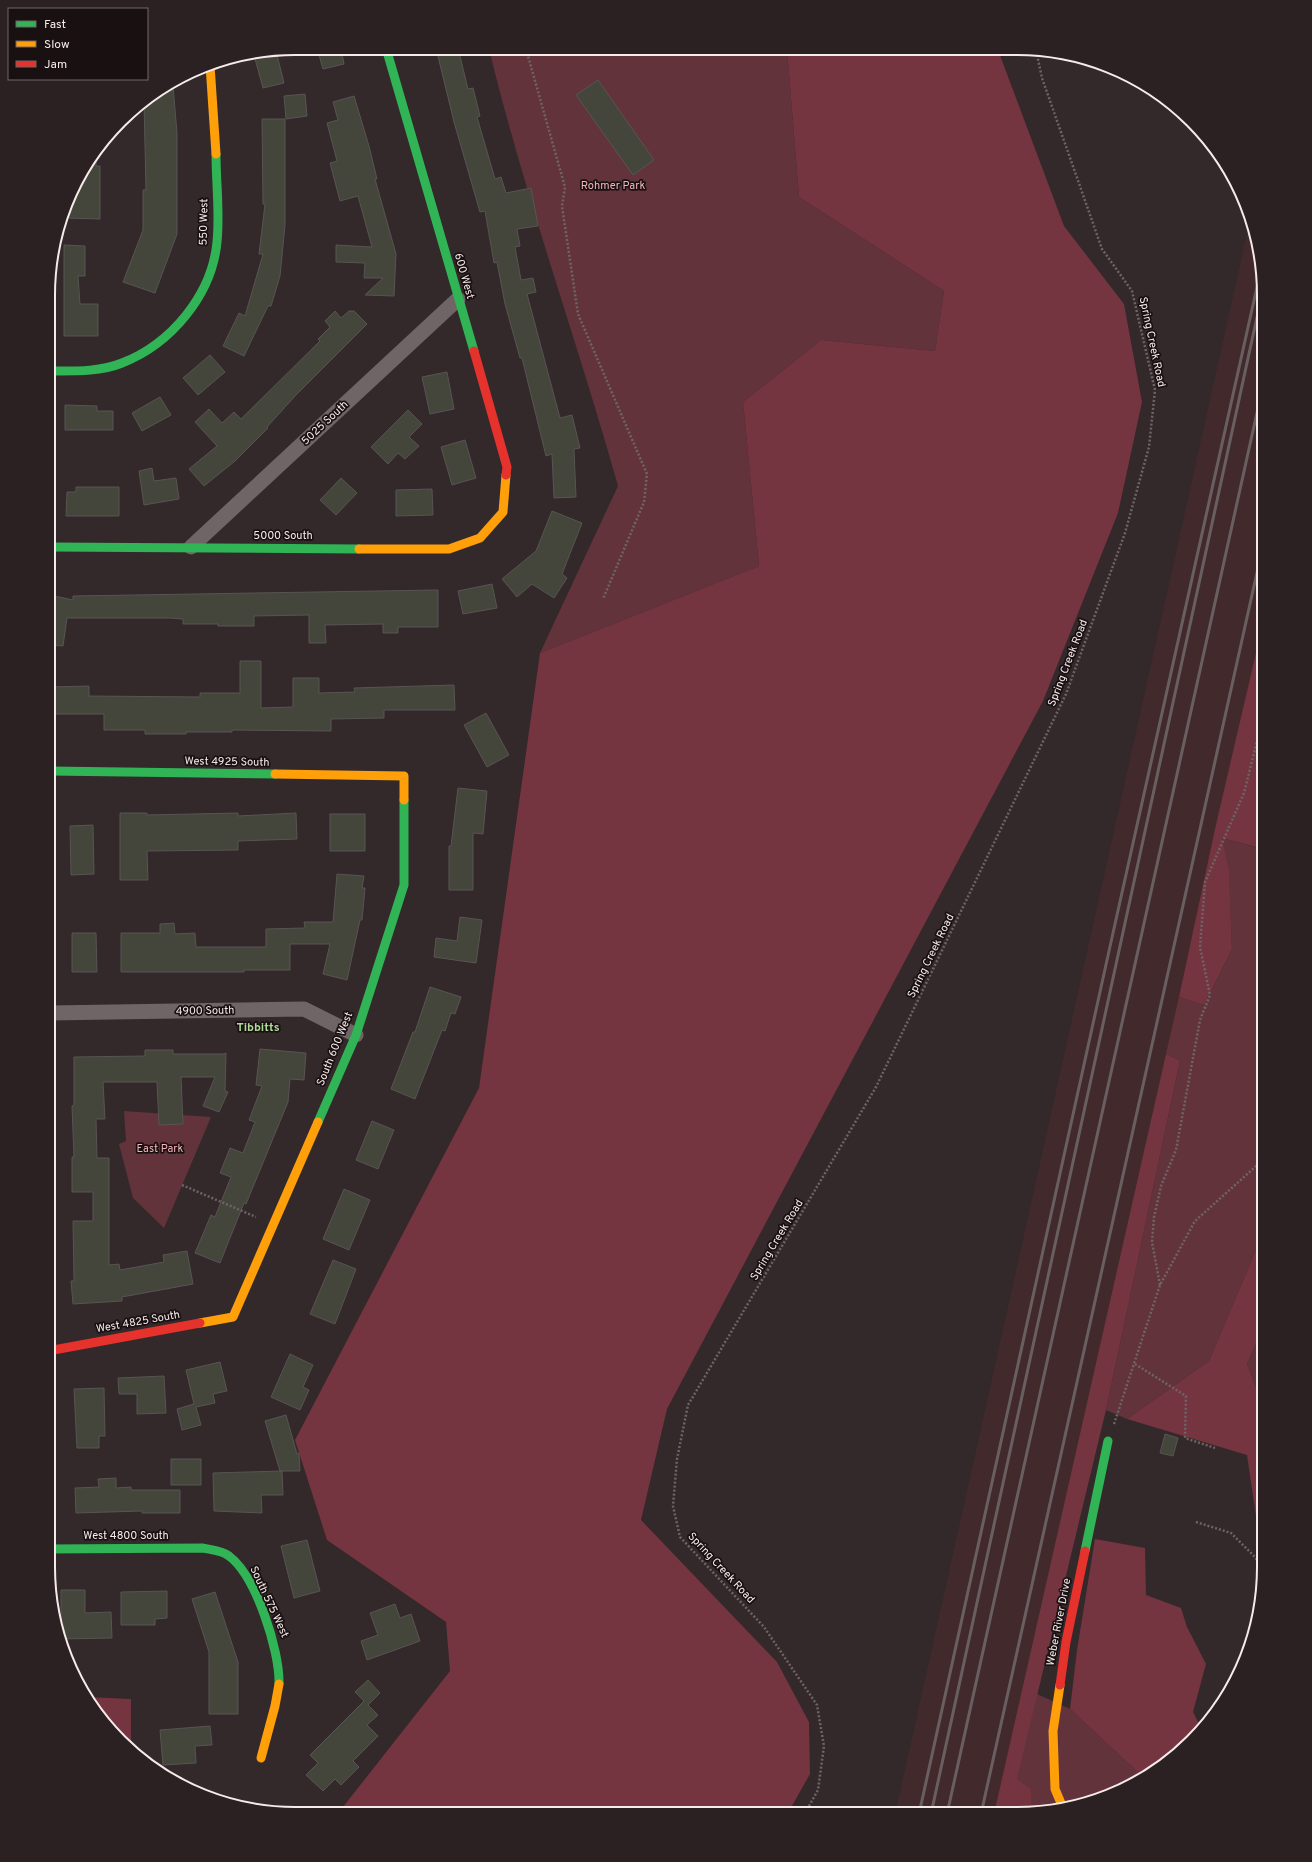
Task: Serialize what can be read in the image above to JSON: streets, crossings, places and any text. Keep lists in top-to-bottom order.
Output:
{
  "streets": {
    "street": [
      "550 West",
      "600 West",
      "5025 South",
      "5000 South",
      "West 4925 South",
      "4900 South",
      "South 600 West",
      "West 4825 South",
      "West 4800 South",
      "South 575 West",
      "Weber River Drive"
    ],
    "path": ["Spring Creek Road"]
  },
  "crossings": [
    ["600 West", "5025 South"],
    ["600 West", "5000 South"],
    ["5025 South", "5000 South"],
    ["West 4925 South", "South 600 West"],
    ["4900 South", "South 600 West"],
    ["South 600 West", "West 4825 South"],
    ["West 4800 South", "South 575 West"]
  ],
  "districts": ["Tibbitts"],
  "parks": ["Rohmer Park", "East Park"],
  "legend": ["Fast", "Slow", "Jam"]
}
